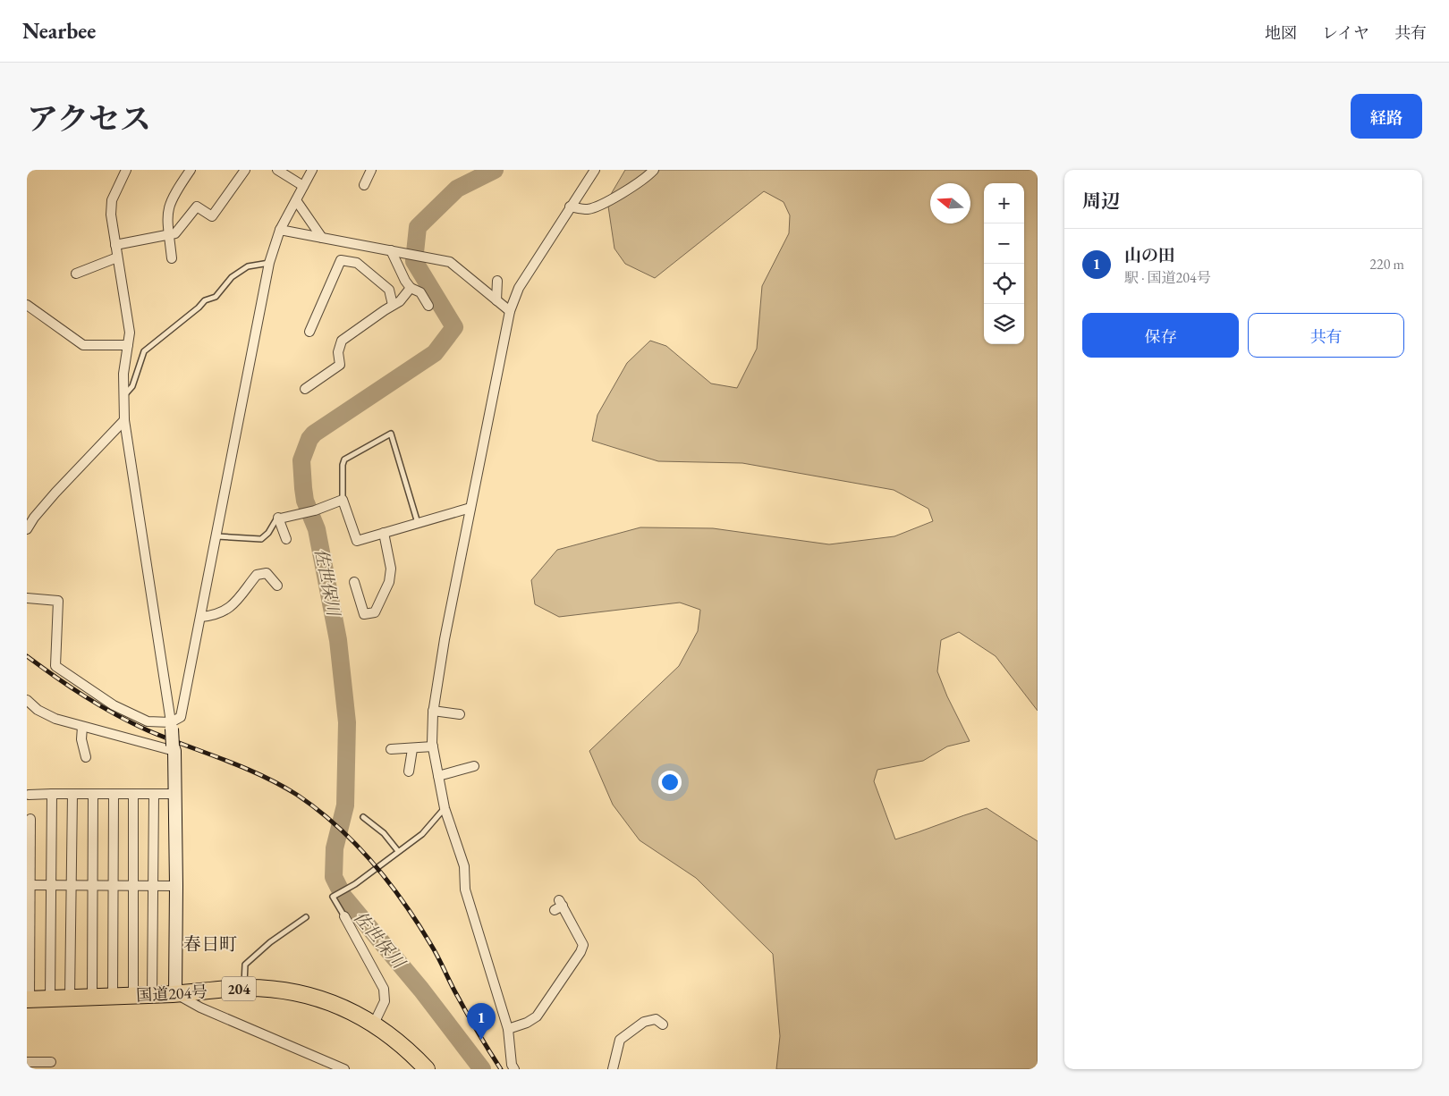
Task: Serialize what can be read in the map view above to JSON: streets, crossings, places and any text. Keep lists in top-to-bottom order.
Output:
{
  "streets": {
    "highway": ["204", "国道204号"]
  },
  "districts": ["春日町"],
  "water": ["佐世保川"],
  "north": "left",
  "page": {
    "header": "Nearbee",
    "nav": ["地図", "レイヤ", "共有"],
    "title": "アクセス",
    "buttons": [
      "経路",
      ["保存", "共有"]
    ],
    "heading": "周辺",
    "map_buttons": ["+", "−"],
    "list": [
      {
        "mark": "1",
        "name": "山の田",
        "note": "駅 · 国道204号",
        "value": "220 m"
      }
    ],
    "pins": "1"
  }
}
